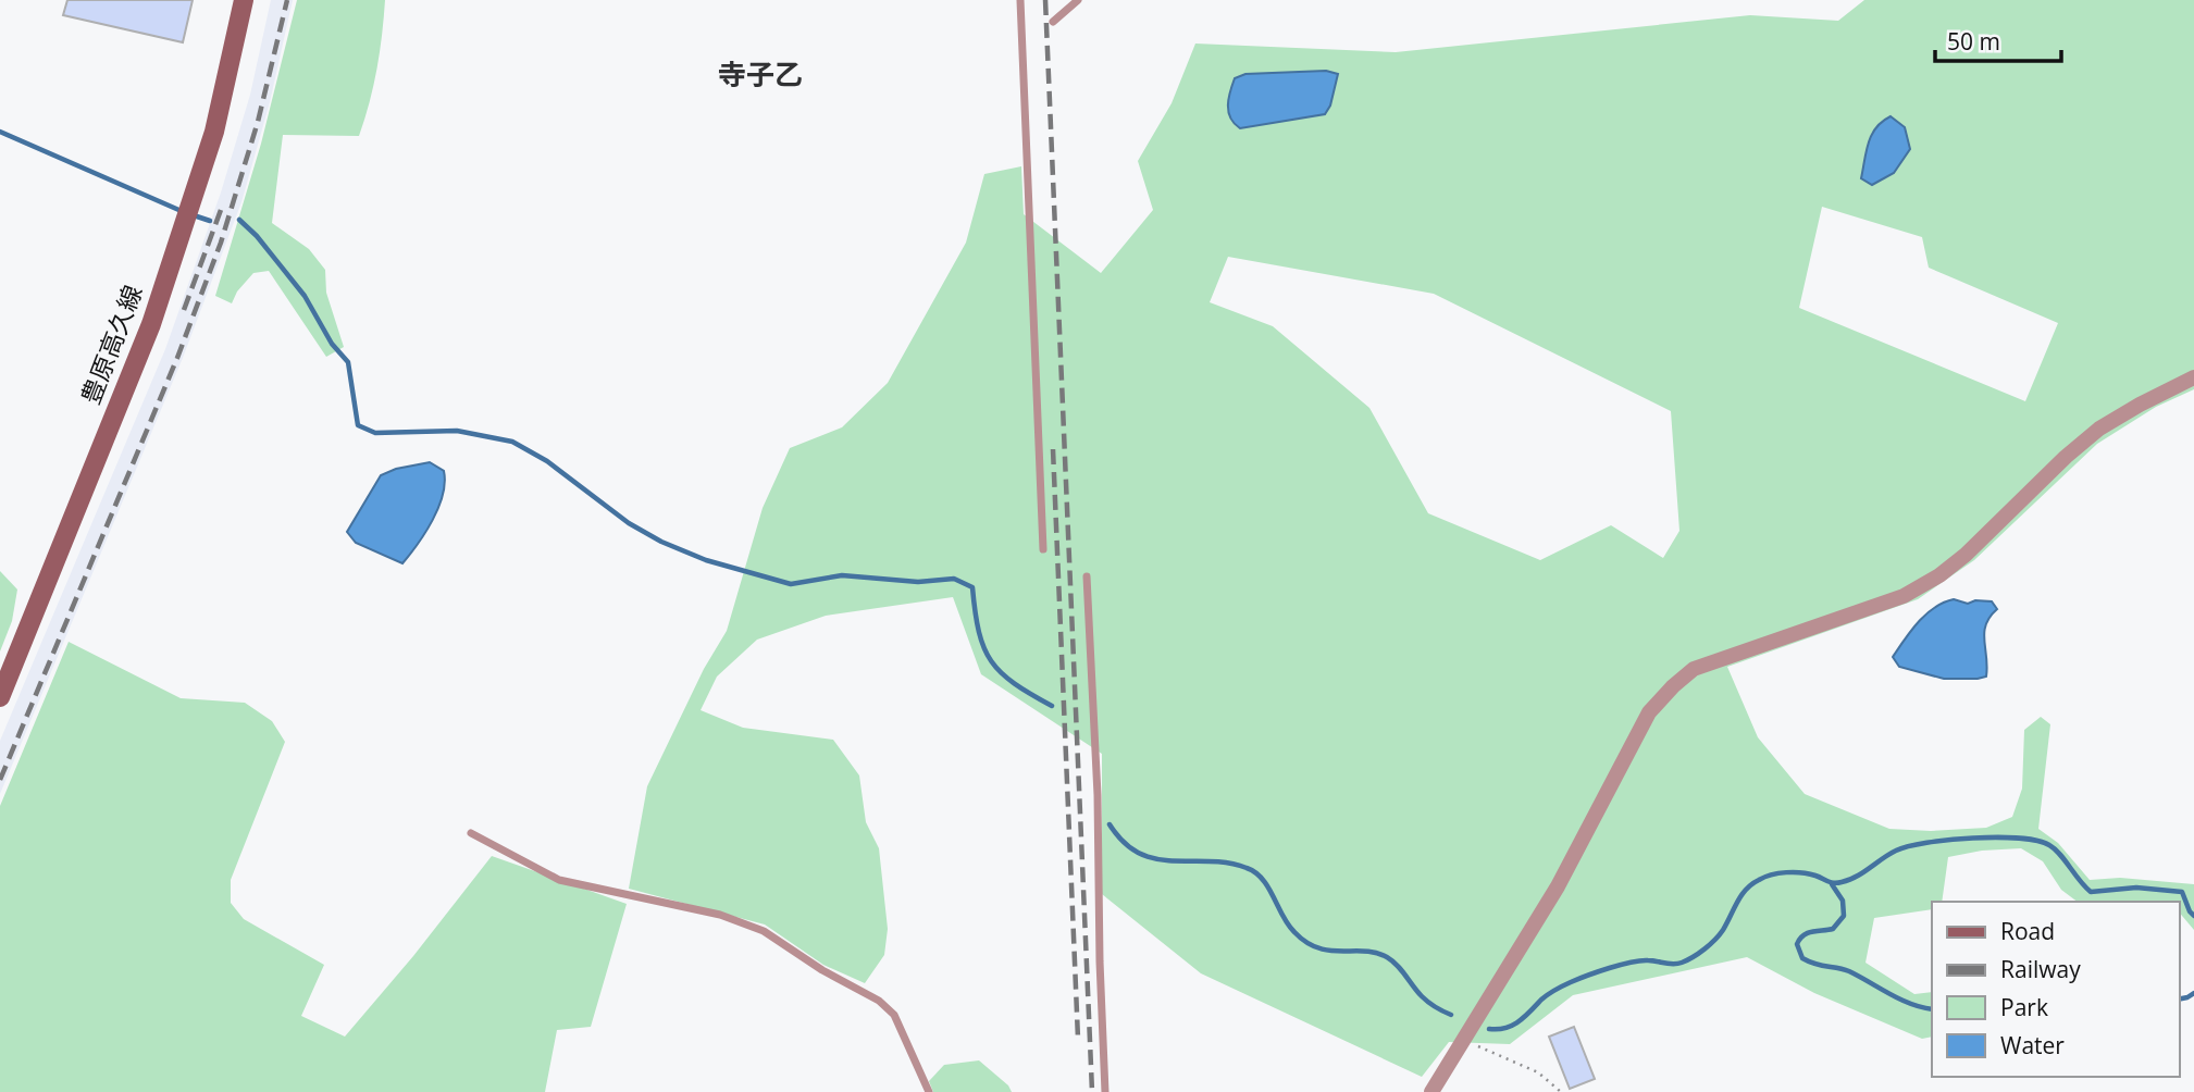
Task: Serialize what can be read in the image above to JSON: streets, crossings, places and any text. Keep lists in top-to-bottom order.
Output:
{
  "streets": {
    "main road": ["豊原高久線"]
  },
  "districts": ["寺子乙"],
  "legend": [
    "Road",
    "Railway",
    "Park",
    "Water"
  ],
  "scale_bar": "50 m"
}
